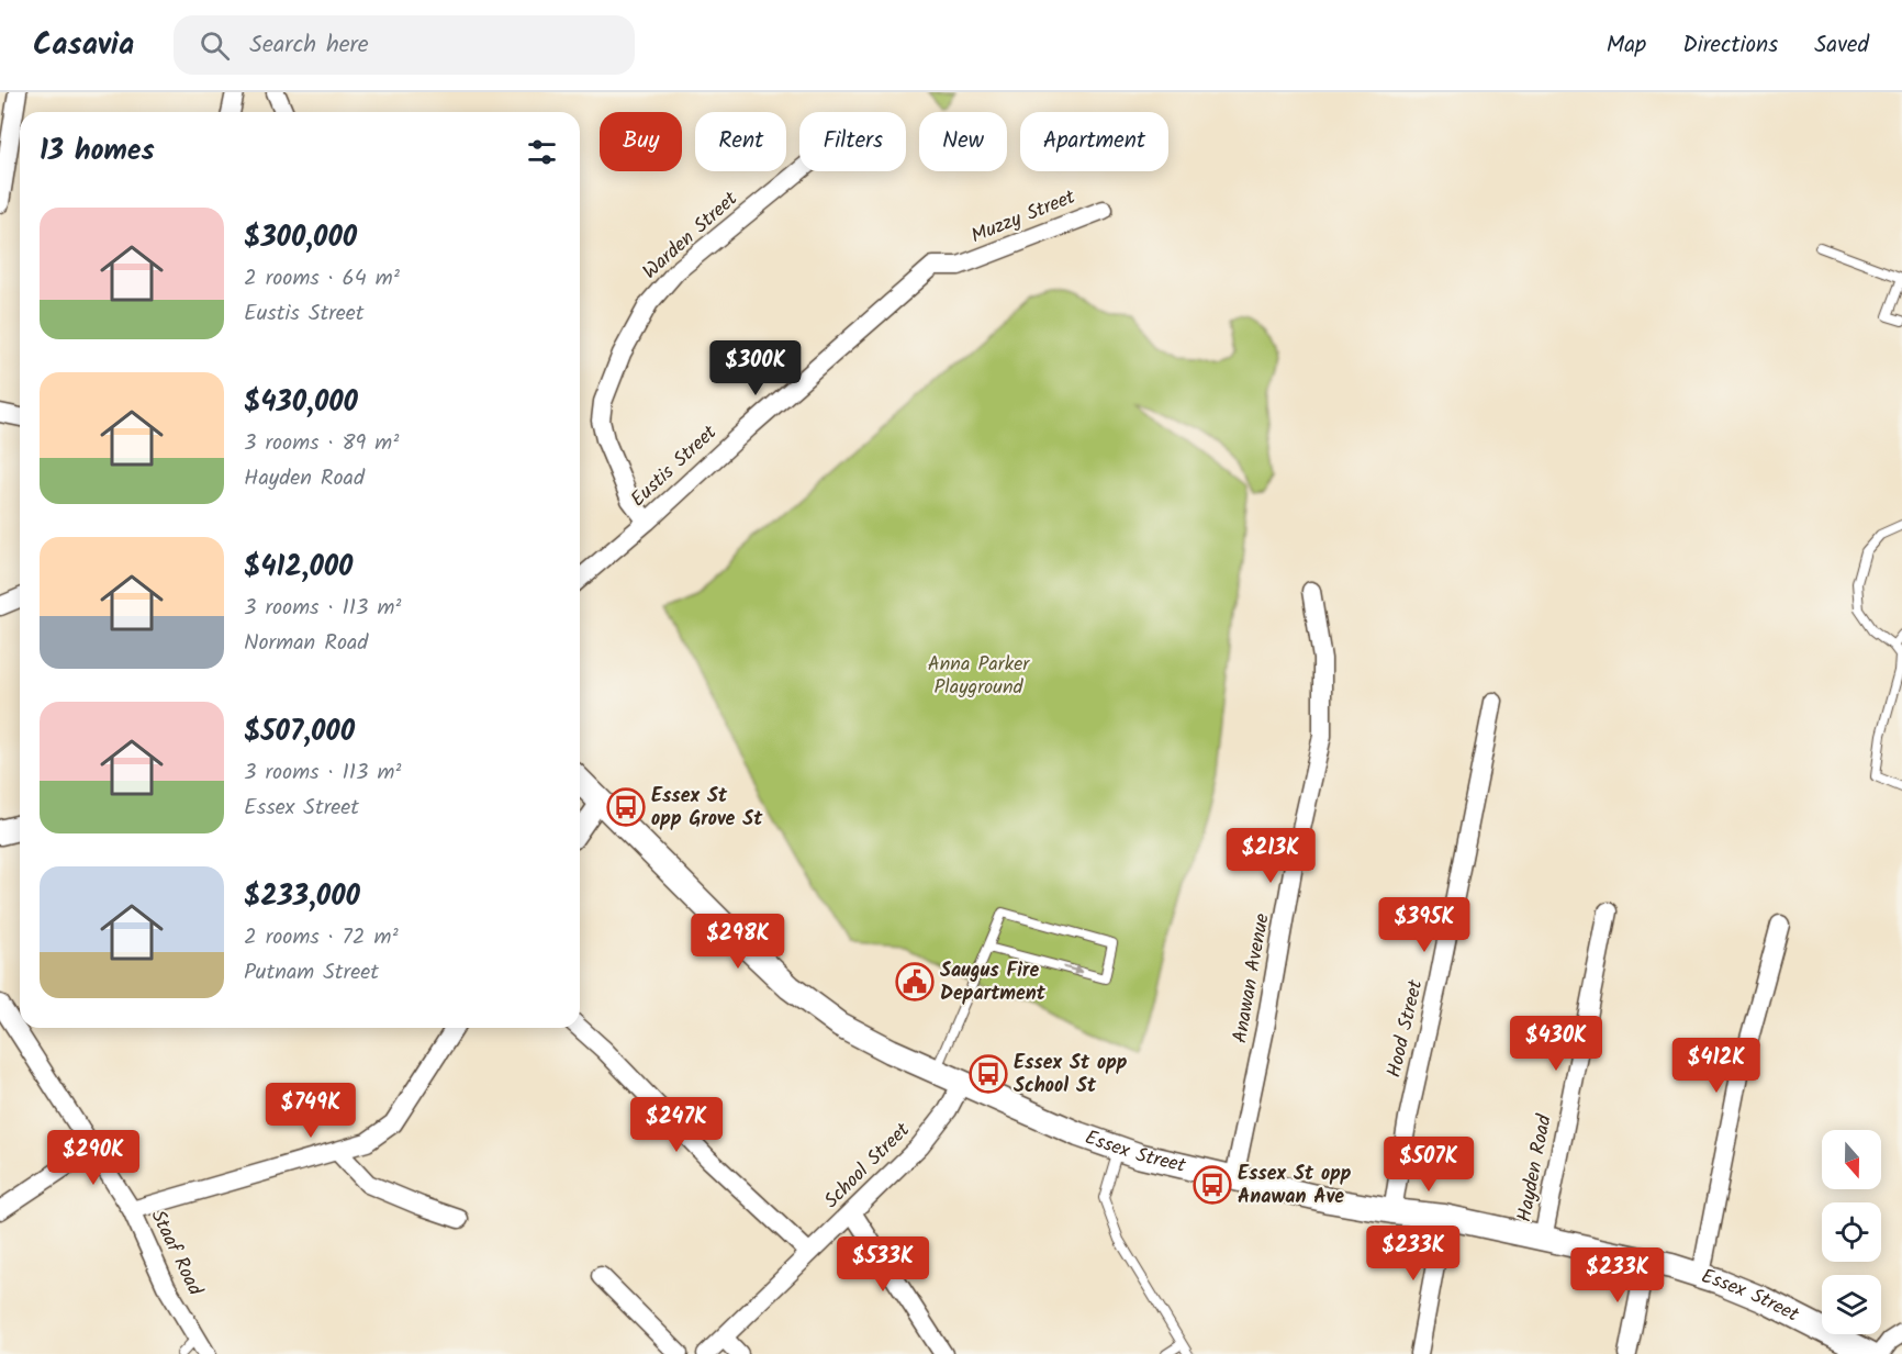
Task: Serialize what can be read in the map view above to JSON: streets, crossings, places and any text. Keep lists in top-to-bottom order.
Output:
{
  "streets": {
    "main road": ["Essex Street"],
    "street": [
      "Muzzy Street",
      "Warden Street",
      "Eustis Street",
      "Anawan Avenue",
      "Hood Street",
      "School Street",
      "Hayden Road",
      "Staaf Road"
    ]
  },
  "crossings": [
    ["Muzzy Street", "Eustis Street"],
    ["Warden Street", "Eustis Street"],
    ["Anawan Avenue", "Essex Street"],
    ["Hood Street", "Essex Street"],
    ["Essex Street", "School Street"],
    ["Essex Street", "Hayden Road"]
  ],
  "parks": ["Anna Parker Playground"],
  "places": {
    "bus stop": ["Essex St opp Grove St", "Essex St opp School St", "Essex St opp Anawan Ave"],
    "public building": ["Saugus Fire Department"]
  },
  "north": "bottom",
  "page": {
    "header": "Casavia",
    "search": "Search here",
    "nav": ["Map", "Directions", "Saved"],
    "chip": [
      "Buy",
      "Rent",
      "Filters",
      "New",
      "Apartment"
    ],
    "heading": "13 homes",
    "list": [
      {
        "name": "$300,000",
        "note": "2 rooms · 64 m² · Eustis Street"
      },
      {
        "name": "$430,000",
        "note": "3 rooms · 89 m² · Hayden Road"
      },
      {
        "name": "$412,000",
        "note": "3 rooms · 113 m² · Norman Road"
      },
      {
        "name": "$507,000",
        "note": "3 rooms · 113 m² · Essex Street"
      },
      {
        "name": "$233,000",
        "note": "2 rooms · 72 m² · Putnam Street"
      }
    ],
    "price": [
      "$300K",
      "$213K",
      "$395K",
      "$298K",
      "$430K",
      "$412K",
      "$749K",
      "$247K",
      "$290K",
      "$507K",
      "$233K",
      "$533K",
      "$233K"
    ]
  }
}
